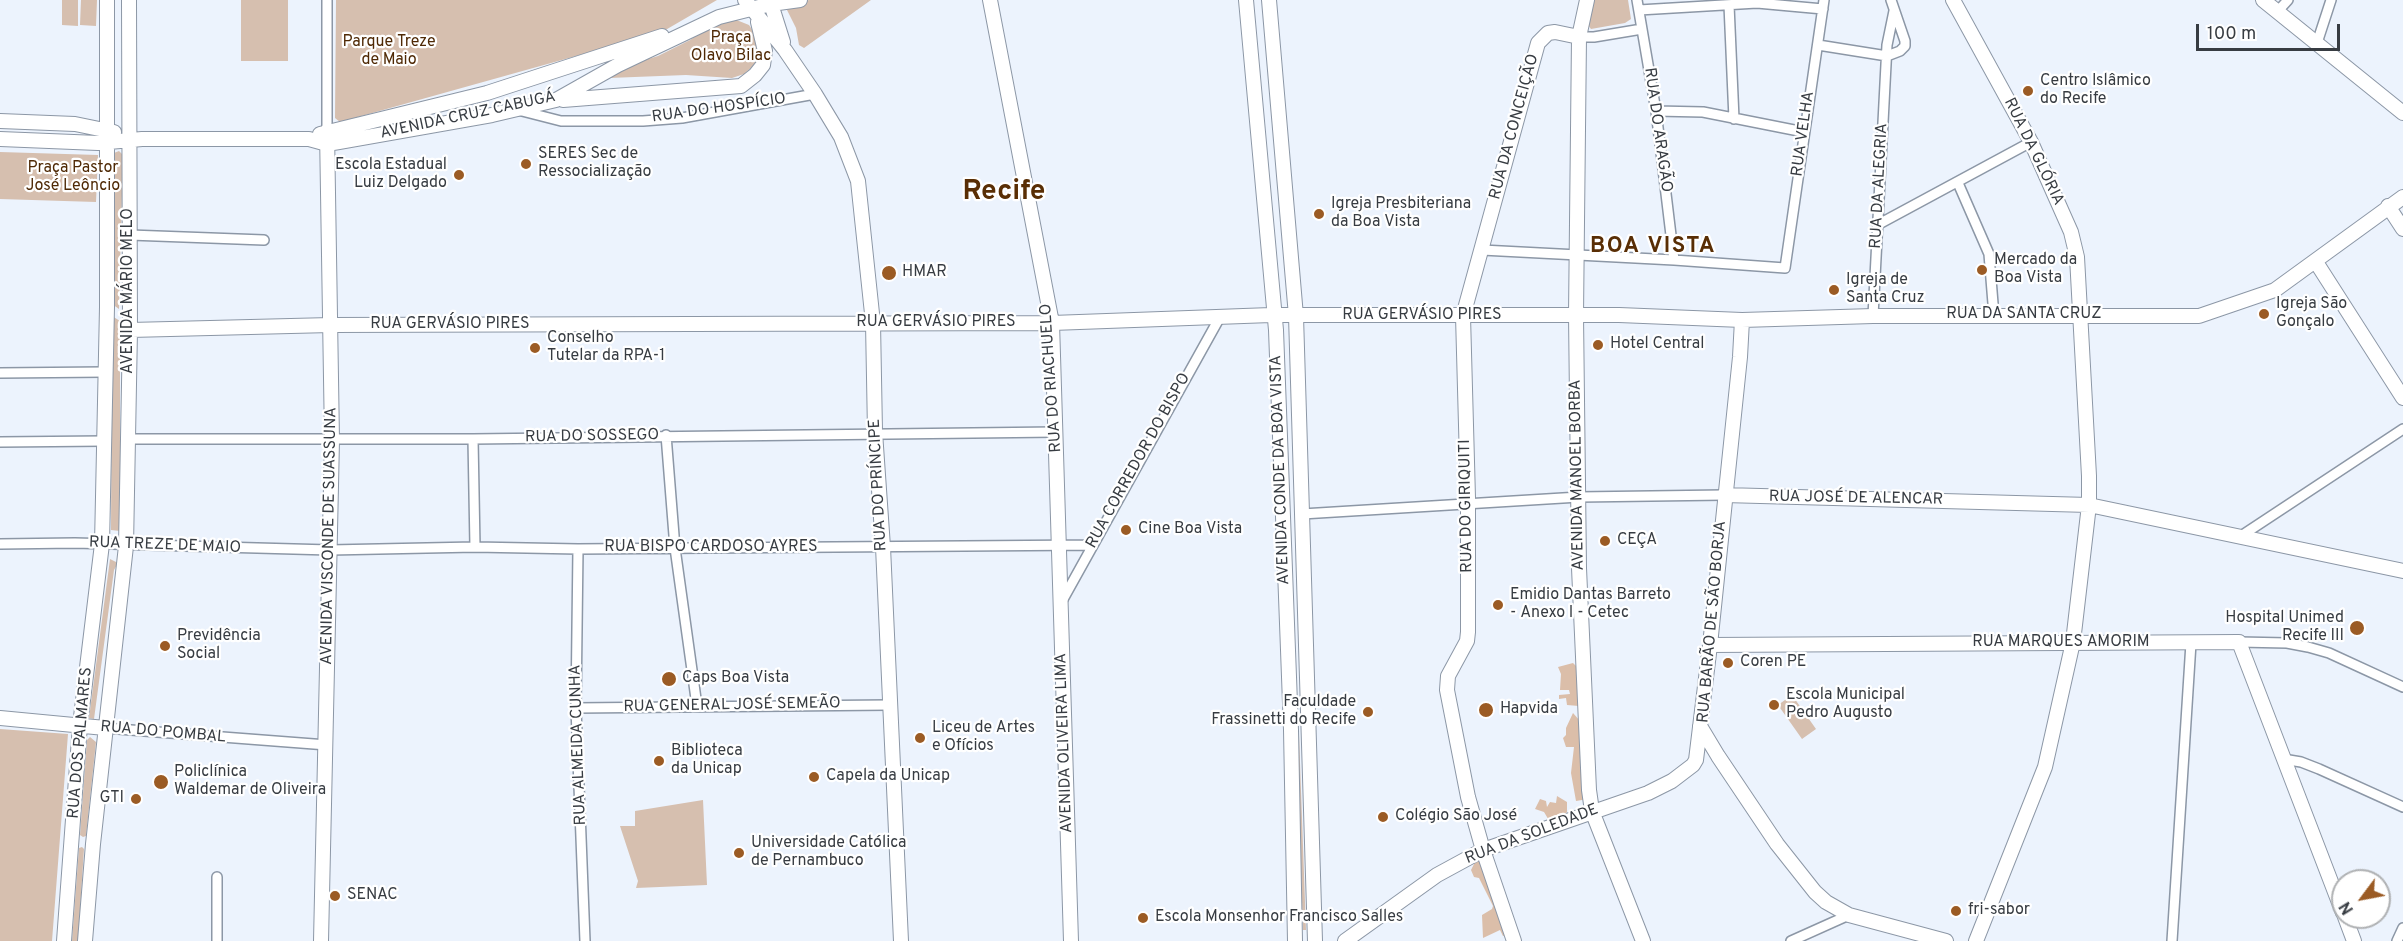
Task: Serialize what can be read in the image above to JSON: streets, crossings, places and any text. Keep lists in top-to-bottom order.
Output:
{
  "streets": {
    "street": [
      "RUA DO HOSPÍCIO",
      "AVENIDA CRUZ CABUGÁ",
      "RUA DA CONCEIÇÃO",
      "RUA DO ARAGÃO",
      "RUA VELHA",
      "RUA DA GLÓRIA",
      "RUA DA ALEGRIA",
      "AVENIDA MÁRIO MELO",
      "RUA DA SANTA CRUZ",
      "RUA GERVÁSIO PIRES",
      "RUA DO RIACHUELO",
      "RUA DO SOSSEGO",
      "RUA CORREDOR DO BISPO",
      "AVENIDA CONDE DA BOA VISTA",
      "AVENIDA MANOEL BORBA",
      "RUA DO PRÍNCIPE",
      "RUA JOSÉ DE ALENCAR",
      "RUA DO GIRIQUITI",
      "AVENIDA VISCONDE DE SUASSUNA",
      "RUA TREZE DE MAIO",
      "RUA BISPO CARDOSO AYRES",
      "RUA BARÃO DE SÃO BORJA",
      "RUA MARQUES AMORIM",
      "RUA GENERAL JOSÉ SEMEÃO",
      "RUA DO POMBAL",
      "RUA DOS PALMARES",
      "AVENIDA OLIVEIRA LIMA",
      "RUA ALMEIDA CUNHA",
      "RUA DA SOLEDADE"
    ]
  },
  "crossings": [
    ["RUA DO HOSPÍCIO", "AVENIDA CRUZ CABUGÁ"],
    ["RUA DO HOSPÍCIO", "RUA DO PRÍNCIPE"],
    ["AVENIDA CRUZ CABUGÁ", "AVENIDA MÁRIO MELO"],
    ["AVENIDA CRUZ CABUGÁ", "AVENIDA VISCONDE DE SUASSUNA"],
    ["RUA DA CONCEIÇÃO", "RUA DO ARAGÃO"],
    ["RUA DA CONCEIÇÃO", "RUA GERVÁSIO PIRES"],
    ["RUA DA CONCEIÇÃO", "AVENIDA MANOEL BORBA"],
    ["RUA DA CONCEIÇÃO", "RUA DO GIRIQUITI"],
    ["RUA DO ARAGÃO", "RUA VELHA"],
    ["RUA DA GLÓRIA", "RUA DA SANTA CRUZ"],
    ["RUA DA GLÓRIA", "RUA JOSÉ DE ALENCAR"],
    ["RUA DA GLÓRIA", "RUA MARQUES AMORIM"],
    ["RUA DA ALEGRIA", "RUA DA SANTA CRUZ"],
    ["AVENIDA MÁRIO MELO", "RUA GERVÁSIO PIRES"],
    ["AVENIDA MÁRIO MELO", "RUA DO SOSSEGO"],
    ["AVENIDA MÁRIO MELO", "RUA TREZE DE MAIO"],
    ["AVENIDA MÁRIO MELO", "RUA DOS PALMARES"],
    ["RUA DA SANTA CRUZ", "RUA GERVÁSIO PIRES"],
    ["RUA DA SANTA CRUZ", "RUA BARÃO DE SÃO BORJA"],
    ["RUA GERVÁSIO PIRES", "RUA DO RIACHUELO"],
    ["RUA GERVÁSIO PIRES", "RUA CORREDOR DO BISPO"],
    ["RUA GERVÁSIO PIRES", "AVENIDA CONDE DA BOA VISTA"],
    ["RUA GERVÁSIO PIRES", "AVENIDA MANOEL BORBA"],
    ["RUA GERVÁSIO PIRES", "RUA DO PRÍNCIPE"],
    ["RUA GERVÁSIO PIRES", "RUA DO GIRIQUITI"],
    ["RUA GERVÁSIO PIRES", "AVENIDA VISCONDE DE SUASSUNA"],
    ["RUA GERVÁSIO PIRES", "RUA BARÃO DE SÃO BORJA"],
    ["RUA DO RIACHUELO", "RUA DO SOSSEGO"],
    ["RUA DO RIACHUELO", "RUA BISPO CARDOSO AYRES"],
    ["RUA DO RIACHUELO", "AVENIDA OLIVEIRA LIMA"],
    ["RUA DO SOSSEGO", "RUA DO PRÍNCIPE"],
    ["RUA DO SOSSEGO", "AVENIDA VISCONDE DE SUASSUNA"],
    ["RUA CORREDOR DO BISPO", "RUA BISPO CARDOSO AYRES"],
    ["RUA CORREDOR DO BISPO", "AVENIDA OLIVEIRA LIMA"],
    ["AVENIDA CONDE DA BOA VISTA", "RUA JOSÉ DE ALENCAR"],
    ["AVENIDA MANOEL BORBA", "RUA JOSÉ DE ALENCAR"],
    ["AVENIDA MANOEL BORBA", "RUA DA SOLEDADE"],
    ["RUA DO PRÍNCIPE", "RUA BISPO CARDOSO AYRES"],
    ["RUA DO PRÍNCIPE", "RUA GENERAL JOSÉ SEMEÃO"],
    ["RUA JOSÉ DE ALENCAR", "RUA DO GIRIQUITI"],
    ["RUA JOSÉ DE ALENCAR", "RUA BARÃO DE SÃO BORJA"],
    ["RUA DO GIRIQUITI", "RUA DA SOLEDADE"],
    ["AVENIDA VISCONDE DE SUASSUNA", "RUA TREZE DE MAIO"],
    ["AVENIDA VISCONDE DE SUASSUNA", "RUA BISPO CARDOSO AYRES"],
    ["AVENIDA VISCONDE DE SUASSUNA", "RUA DO POMBAL"],
    ["RUA TREZE DE MAIO", "RUA BISPO CARDOSO AYRES"],
    ["RUA TREZE DE MAIO", "RUA DOS PALMARES"],
    ["RUA BISPO CARDOSO AYRES", "AVENIDA OLIVEIRA LIMA"],
    ["RUA BISPO CARDOSO AYRES", "RUA ALMEIDA CUNHA"],
    ["RUA BARÃO DE SÃO BORJA", "RUA MARQUES AMORIM"],
    ["RUA BARÃO DE SÃO BORJA", "RUA DA SOLEDADE"],
    ["RUA GENERAL JOSÉ SEMEÃO", "RUA ALMEIDA CUNHA"],
    ["RUA DO POMBAL", "RUA DOS PALMARES"]
  ],
  "districts": ["Recife", "BOA VISTA"],
  "parks": ["Praça Olavo Bilac", "Parque Treze de Maio", "Praça Pastor José Leôncio"],
  "places": [
    "Centro Islâmico do Recife",
    "SERES Sec de Ressocialização",
    "Escola Estadual Luiz Delgado",
    "Igreja Presbiteriana da Boa Vista",
    "Mercado da Boa Vista",
    "HMAR",
    "Igreja de Santa Cruz",
    "Igreja São Gonçalo",
    "Hotel Central",
    "Conselho Tutelar da RPA-1",
    "Cine Boa Vista",
    "CEÇA",
    "Emidio Dantas Barreto - Anexo I - Cetec",
    "Hospital Unimed Recife III",
    "Previdência Social",
    "Coren PE",
    "Caps Boa Vista",
    "Escola Municipal Pedro Augusto",
    "Hapvida",
    "Faculdade Frassinetti do Recife",
    "Liceu de Artes e Ofícios",
    "Biblioteca da Unicap",
    "Capela da Unicap",
    "Policlínica Waldemar de Oliveira",
    "GTI",
    "Colégio São José",
    "Universidade Católica de Pernambuco",
    "SENAC",
    "fri-sabor",
    "Escola Monsenhor Francisco Salles"
  ],
  "scale_bar": "100 m",
  "north": "bottom left"
}
